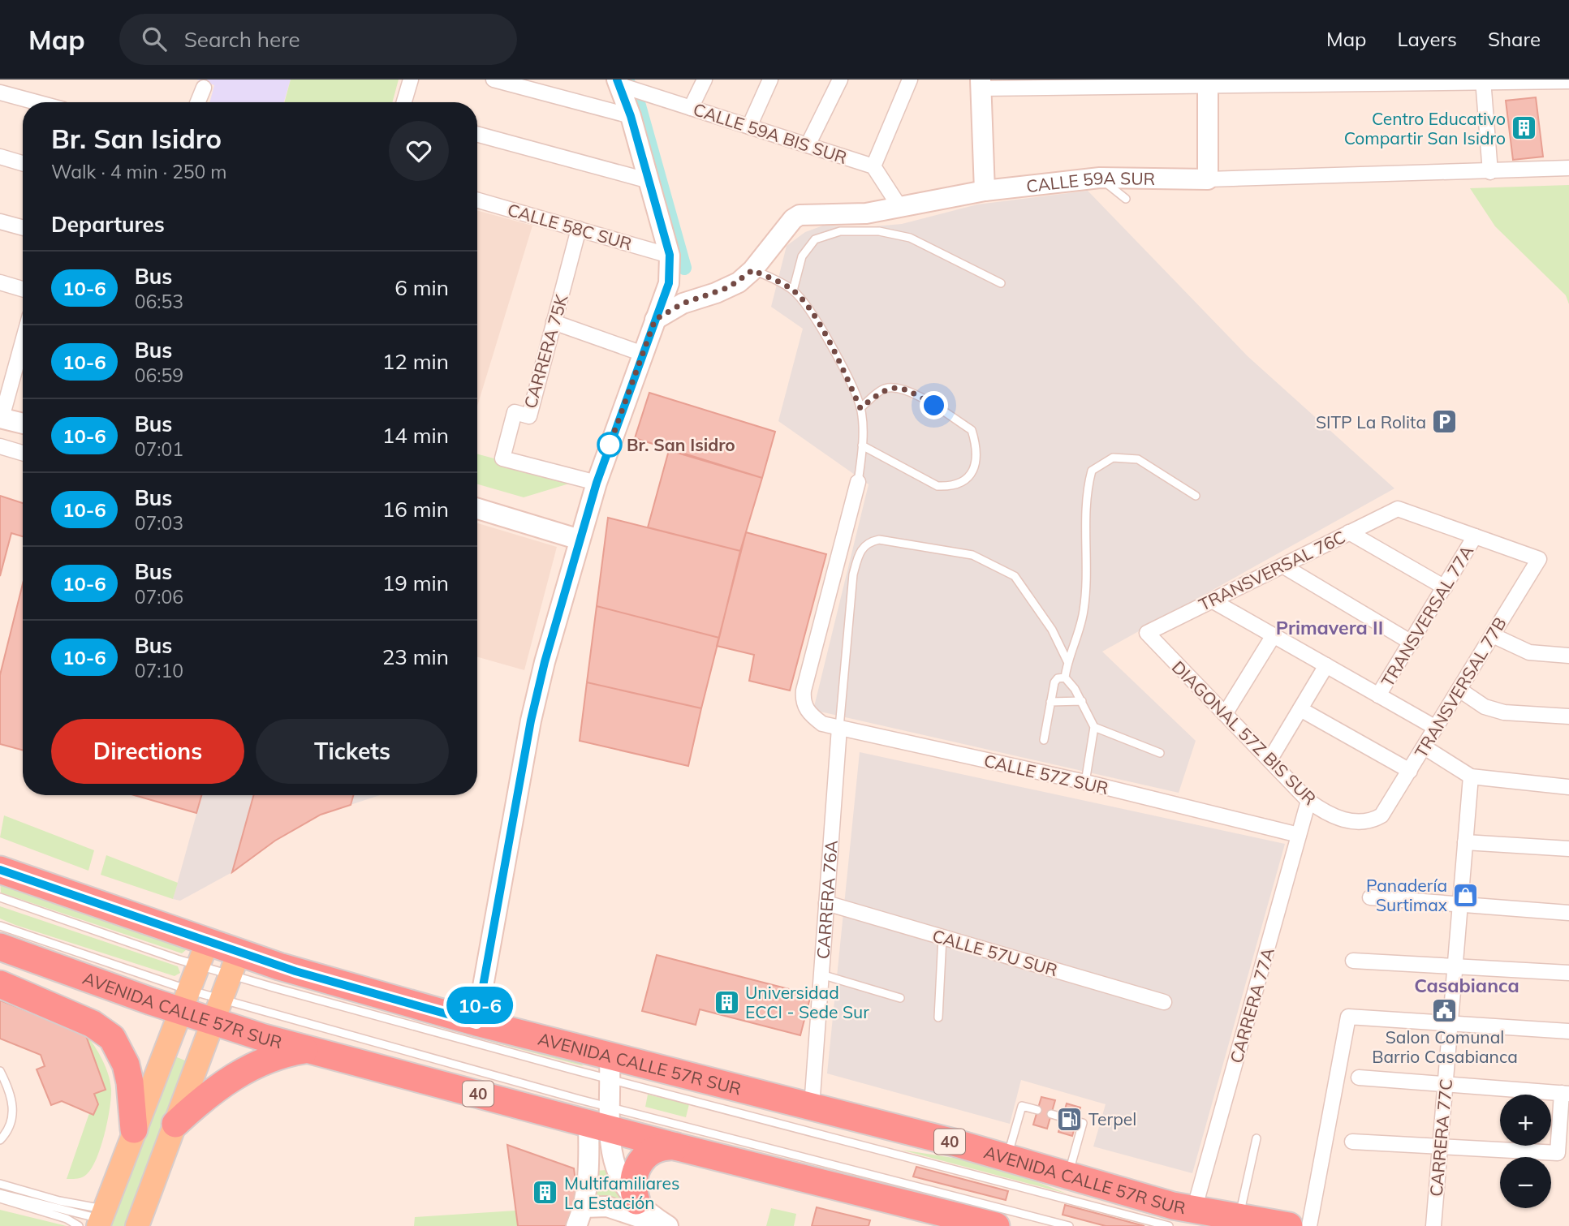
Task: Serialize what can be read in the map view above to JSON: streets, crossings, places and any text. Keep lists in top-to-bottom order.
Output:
{
  "streets": {
    "highway": ["AVENIDA CALLE 57R SUR", "40"],
    "street": [
      "CALLE 59A BIS SUR",
      "CALLE 59A SUR",
      "CALLE 58C SUR",
      "CARRERA 75K",
      "TRANSVERSAL 76C",
      "TRANSVERSAL 77A",
      "TRANSVERSAL 77B",
      "DIAGONAL 57Z BIS SUR",
      "CALLE 57Z SUR",
      "CARRERA 76A",
      "CALLE 57U SUR",
      "CARRERA 77A",
      "CARRERA 77C"
    ]
  },
  "crossings": [
    ["CALLE 58C SUR", "CARRERA 75K"],
    ["TRANSVERSAL 76C", "TRANSVERSAL 77A"],
    ["TRANSVERSAL 76C", "TRANSVERSAL 77B"],
    ["TRANSVERSAL 76C", "DIAGONAL 57Z BIS SUR"],
    ["TRANSVERSAL 77A", "TRANSVERSAL 77B"],
    ["TRANSVERSAL 77B", "DIAGONAL 57Z BIS SUR"],
    ["DIAGONAL 57Z BIS SUR", "CARRERA 77A"],
    ["CALLE 57Z SUR", "CARRERA 76A"],
    ["CALLE 57Z SUR", "CARRERA 77A"],
    ["CARRERA 76A", "CALLE 57U SUR"],
    ["CARRERA 76A", "AVENIDA CALLE 57R SUR"],
    ["CARRERA 77A", "AVENIDA CALLE 57R SUR"]
  ],
  "districts": ["Primavera II", "Casabianca"],
  "places": {
    "building": ["Centro Educativo Compartir San Isidro", "Universidad ECCI - Sede Sur", "Multifamiliares La Estación"],
    "parking": ["SITP La Rolita"],
    "other": ["Br. San Isidro"],
    "shop": ["Panadería Surtimax"],
    "public building": ["Salon Comunal Barrio Casabianca"],
    "fuel station": ["Terpel"]
  },
  "lines": ["bus line 10-6"],
  "page": {
    "header": "Map",
    "search": "Search here",
    "nav": ["Map", "Layers", "Share"],
    "on_map": "10-6",
    "heading": [
      ["Br. San Isidro", "Walk · 4 min · 250 m"],
      "Departures"
    ],
    "list": [
      {
        "mark": "10-6",
        "name": "Bus",
        "note": "06:53",
        "value": "6 min"
      },
      {
        "mark": "10-6",
        "name": "Bus",
        "note": "06:59",
        "value": "12 min"
      },
      {
        "mark": "10-6",
        "name": "Bus",
        "note": "07:01",
        "value": "14 min"
      },
      {
        "mark": "10-6",
        "name": "Bus",
        "note": "07:03",
        "value": "16 min"
      },
      {
        "mark": "10-6",
        "name": "Bus",
        "note": "07:06",
        "value": "19 min"
      },
      {
        "mark": "10-6",
        "name": "Bus",
        "note": "07:10",
        "value": "23 min"
      }
    ],
    "buttons": ["Directions", "Tickets"],
    "map_buttons": ["+", "−"]
  }
}
